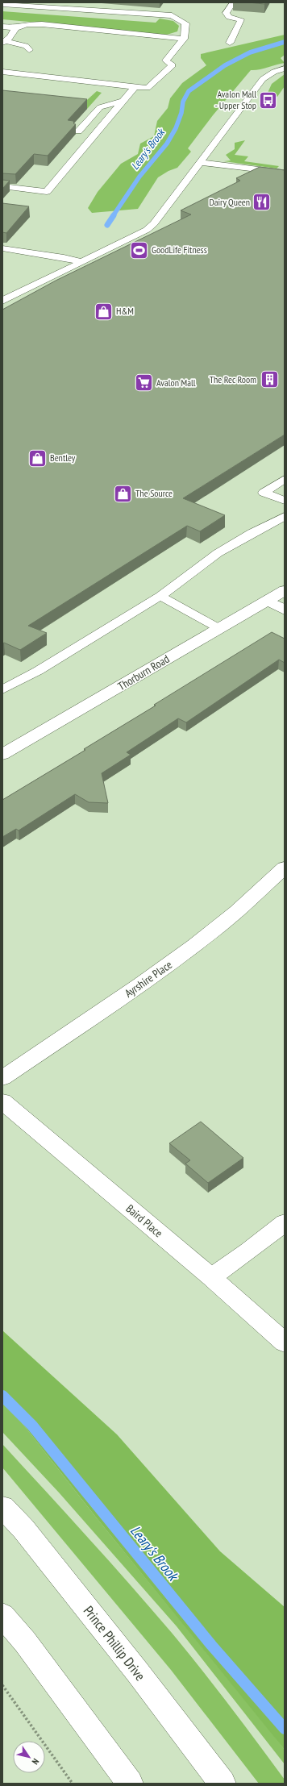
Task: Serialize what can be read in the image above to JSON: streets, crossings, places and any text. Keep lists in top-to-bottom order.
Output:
{
  "streets": {
    "main road": [
      "Thorburn Road",
      "Ayrshire Place",
      "Baird Place",
      "Prince Phillip Drive"
    ]
  },
  "water": ["Leary's Brook"],
  "places": {
    "bus stop": ["Avalon Mall - Upper Stop"],
    "restaurant": ["Dairy Queen"],
    "sports": ["GoodLife Fitness"],
    "shop": ["H&M", "Bentley", "The Source"],
    "building": ["The Rec Room"],
    "supermarket": ["Avalon Mall"]
  },
  "north": "bottom right"
}
